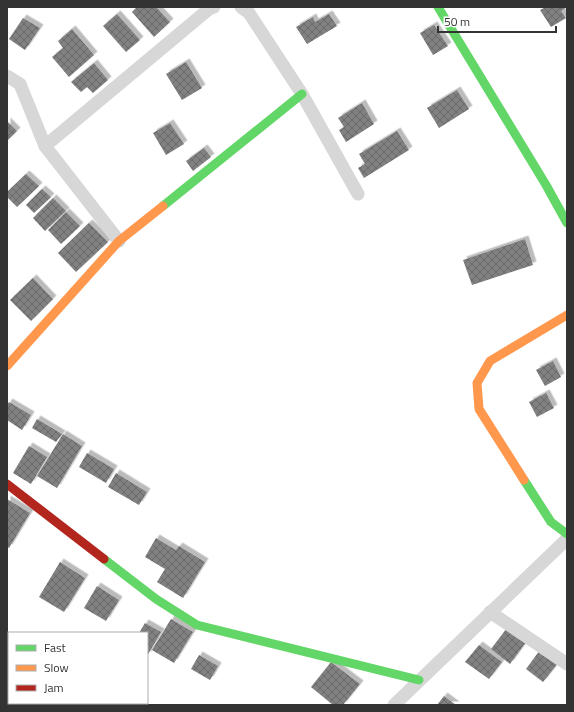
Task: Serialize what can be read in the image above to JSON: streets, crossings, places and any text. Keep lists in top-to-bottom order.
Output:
{
  "legend": ["Fast", "Slow", "Jam"],
  "scale_bar": "50 m"
}
